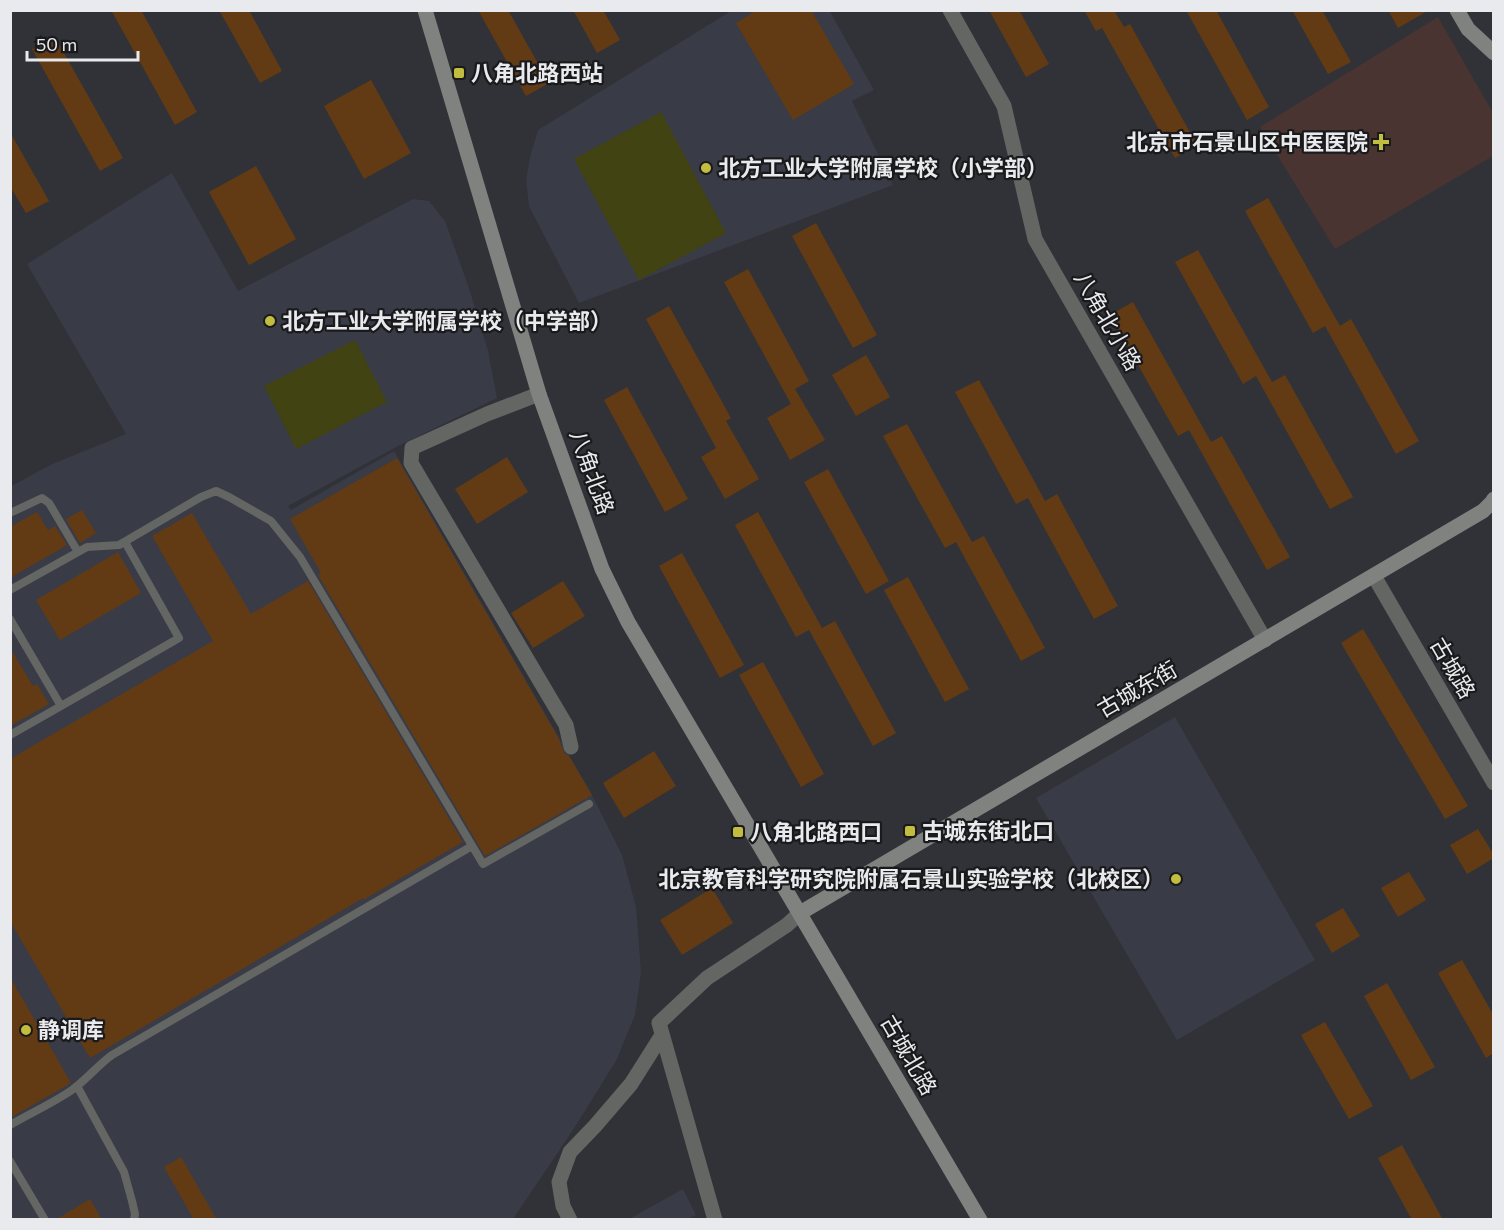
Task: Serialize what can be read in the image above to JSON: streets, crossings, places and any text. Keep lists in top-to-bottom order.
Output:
{
  "streets": {
    "street": [
      "八角北小路",
      "八角北路",
      "古城路",
      "古城东街",
      "古城北路"
    ]
  },
  "crossings": [
    ["八角北小路", "古城东街"],
    ["八角北路", "古城东街"],
    ["八角北路", "古城北路"],
    ["古城路", "古城东街"],
    ["古城东街", "古城北路"]
  ],
  "places": {
    "transit": ["八角北路西站", "古城东街北口", "八角北路西口"],
    "health": ["北京市石景山区中医医院"],
    "other": [
      "北方工业大学附属学校（小学部）",
      "北方工业大学附属学校（中学部）",
      "北京教育科学研究院附属石景山实验学校（北校区）",
      "静调库"
    ]
  },
  "scale_bar": "50 m"
}
